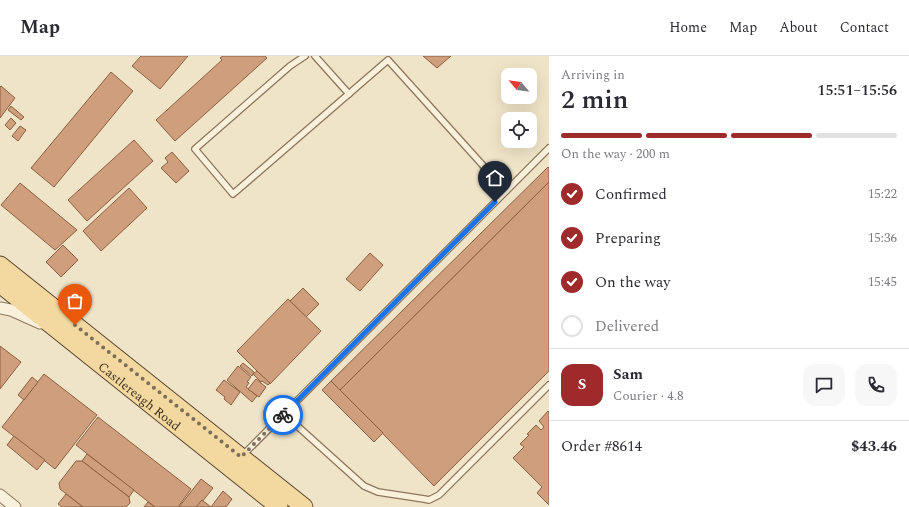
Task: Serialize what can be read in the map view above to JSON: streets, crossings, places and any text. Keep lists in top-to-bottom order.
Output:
{
  "streets": {
    "main road": ["Castlereagh Road"]
  },
  "north": "top left",
  "page": {
    "header": "Map",
    "nav": [
      "Home",
      "Map",
      "About",
      "Contact"
    ],
    "heading": ["2 min", "Arriving in", "15:51–15:56"],
    "panel": [
      "Sam",
      "Courier · 4.8",
      "Order #8614",
      "$43.46"
    ],
    "bar": "On the way · 200 m",
    "list": [
      ["Confirmed", "15:22"],
      ["Preparing", "15:36"],
      ["On the way", "15:45"],
      "Delivered"
    ],
    "round": "S"
  }
}
